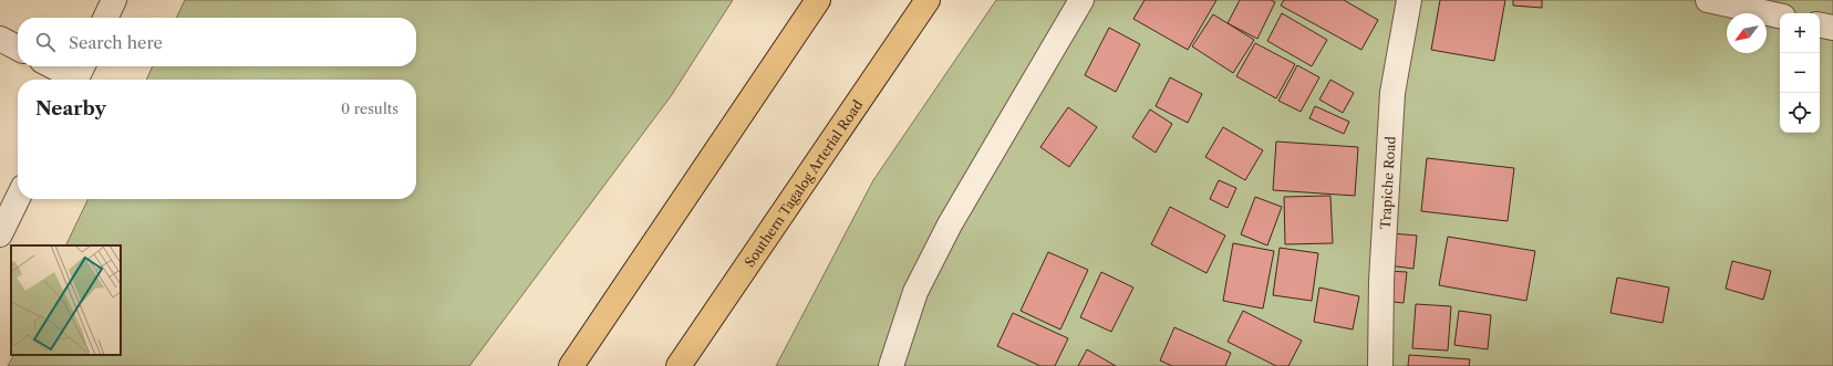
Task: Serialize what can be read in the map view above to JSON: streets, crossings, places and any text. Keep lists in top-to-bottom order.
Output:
{
  "streets": {
    "highway": ["Southern Tagalog Arterial Road"],
    "street": ["Trapiche Road"]
  },
  "north": "bottom left",
  "page": {
    "map_buttons": ["+", "−"],
    "search": "Search here",
    "heading": ["Nearby", "0 results"]
  }
}
